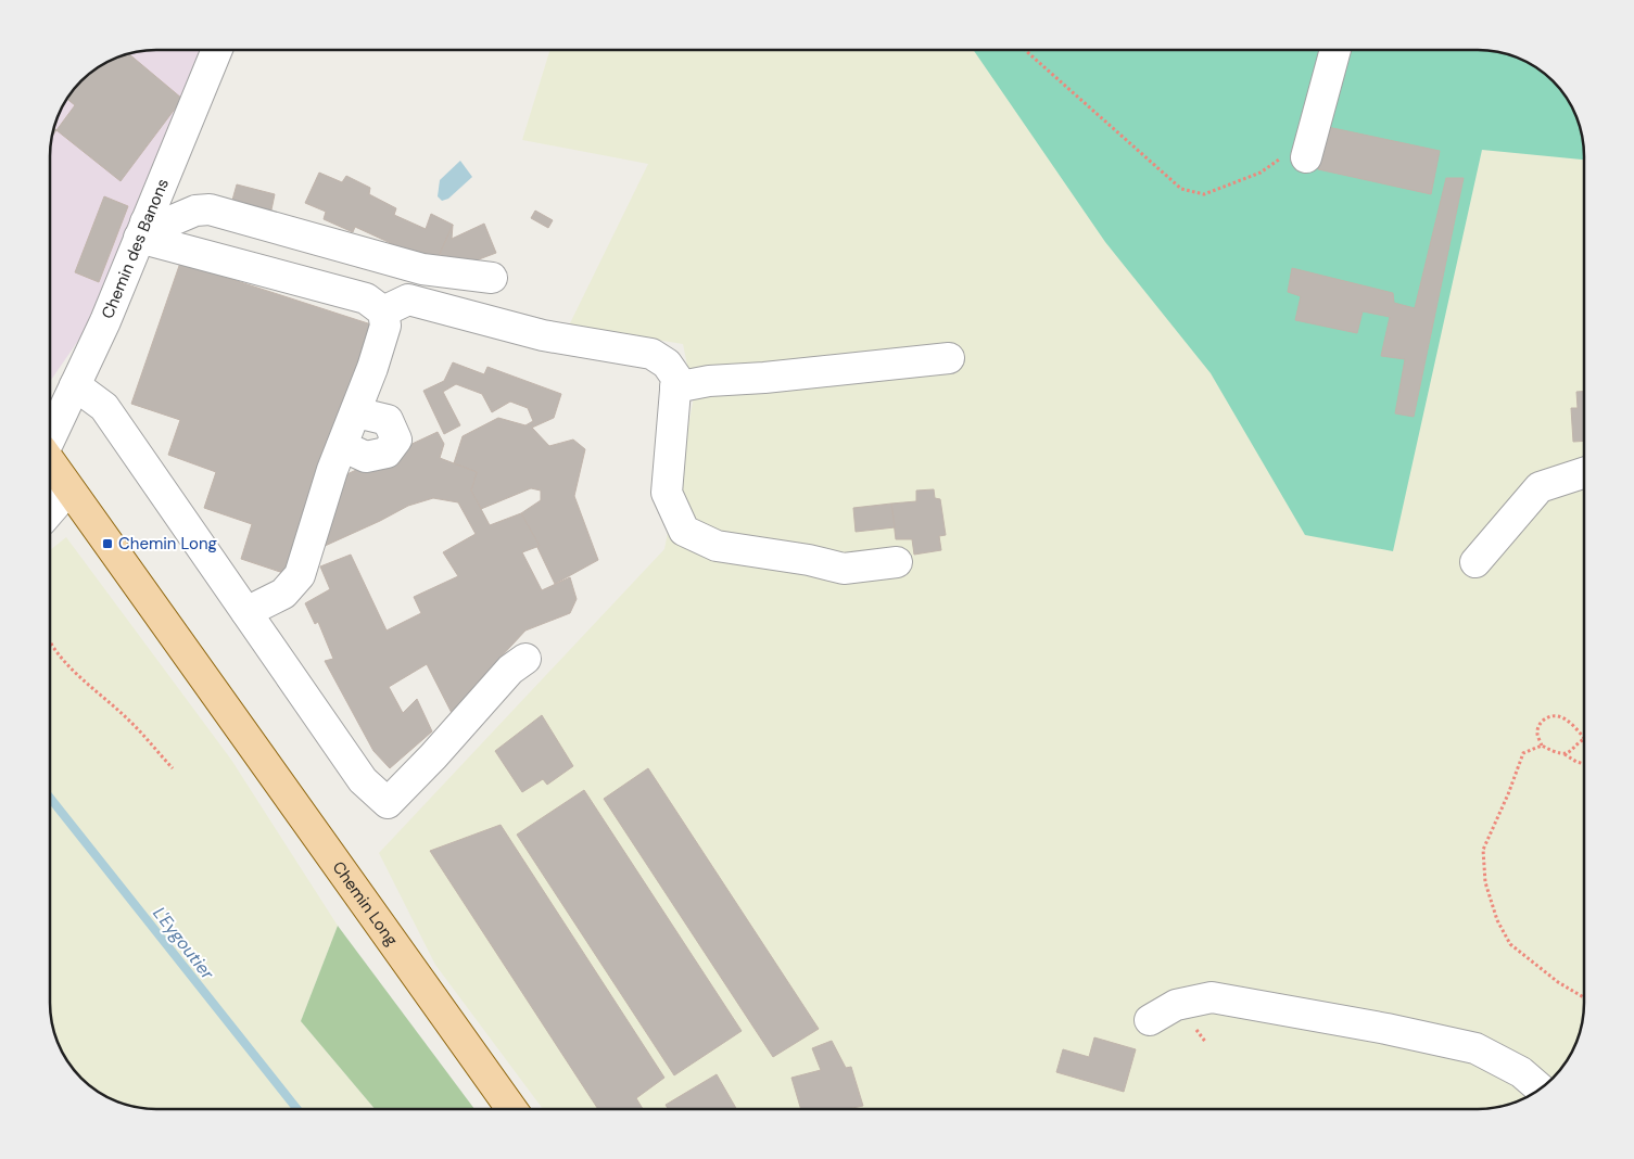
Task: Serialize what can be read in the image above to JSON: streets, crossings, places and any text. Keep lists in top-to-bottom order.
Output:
{
  "streets": {
    "main road": ["Chemin Long"],
    "street": ["Chemin des Banons"]
  },
  "water": ["L'Eygoutier"],
  "places": {
    "transit": ["Chemin Long"]
  }
}
